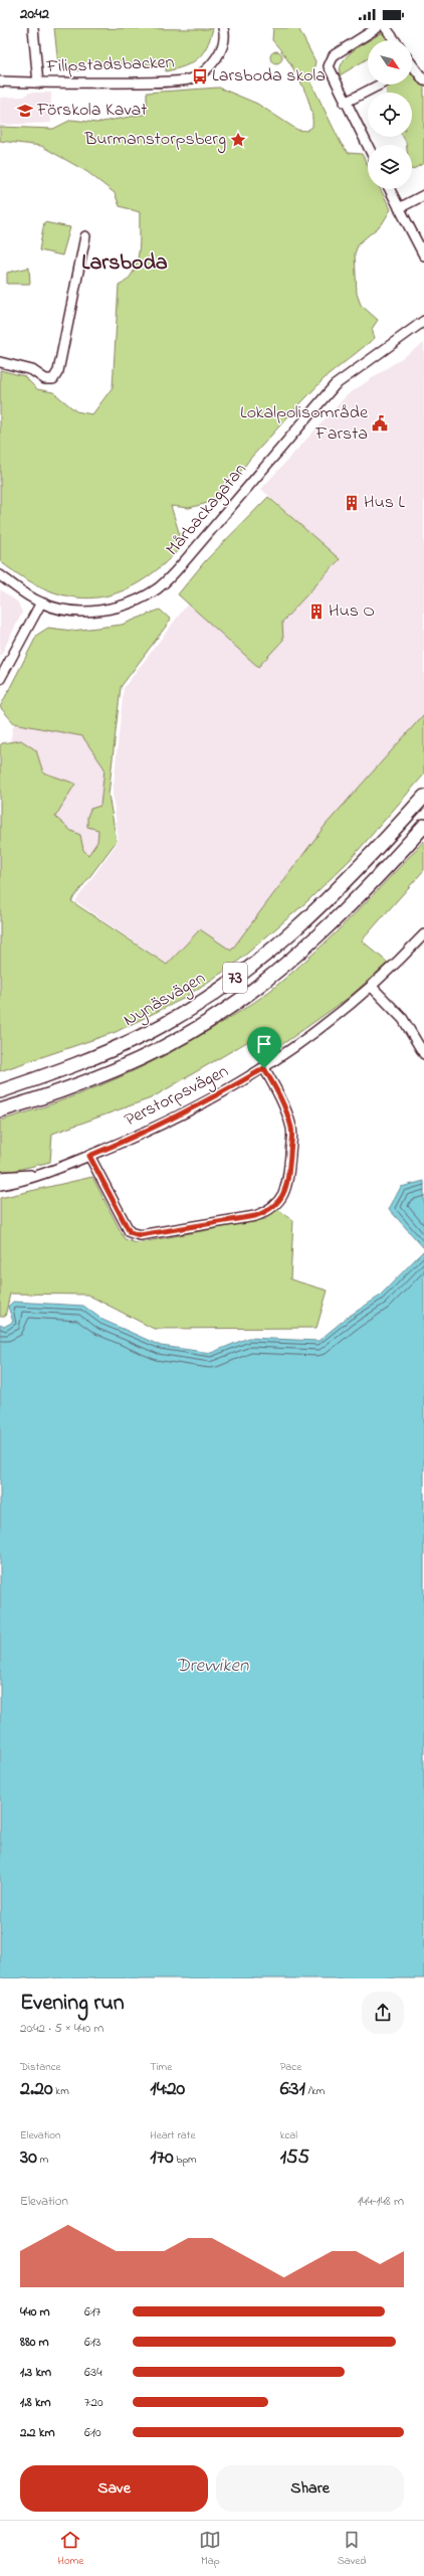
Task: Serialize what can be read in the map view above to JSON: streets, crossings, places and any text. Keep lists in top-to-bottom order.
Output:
{
  "streets": {
    "highway": ["73", "Nynäsvägen"],
    "street": ["Filipstadsbacken", "Mårbackagatan", "Perstorpsvägen"]
  },
  "districts": ["Larsboda"],
  "water": ["Drevviken"],
  "places": {
    "bus stop": ["Larsboda skola"],
    "school or university": ["Förskola Kavat"],
    "place": ["Burmanstorpsberg"],
    "public building": ["Lokalpolisområde Farsta"],
    "building": ["Hus L", "Hus O"]
  },
  "north": "bottom right",
  "page": {
    "status": "20:42",
    "heading": ["Evening run", "20:42 · 5 × 440 m"],
    "stats": [
      ["Distance", "2.20 km"],
      ["Time", "14:20"],
      ["Pace", "6:31 /km"],
      ["Elevation", "30 m"],
      ["Heart rate", "170 bpm"],
      ["kcal", "155"]
    ],
    "chart": ["Elevation", "144–148 m"],
    "list": [
      {
        "name": "440 m",
        "note": "6:17"
      },
      {
        "name": "880 m",
        "note": "6:13"
      },
      {
        "name": "1.3 km",
        "note": "6:34"
      },
      {
        "name": "1.8 km",
        "note": "7:20"
      },
      {
        "name": "2.2 km",
        "note": "6:10"
      }
    ],
    "buttons": ["Save", "Share"],
    "tabs": ["Home", "Map", "Saved"]
  }
}
